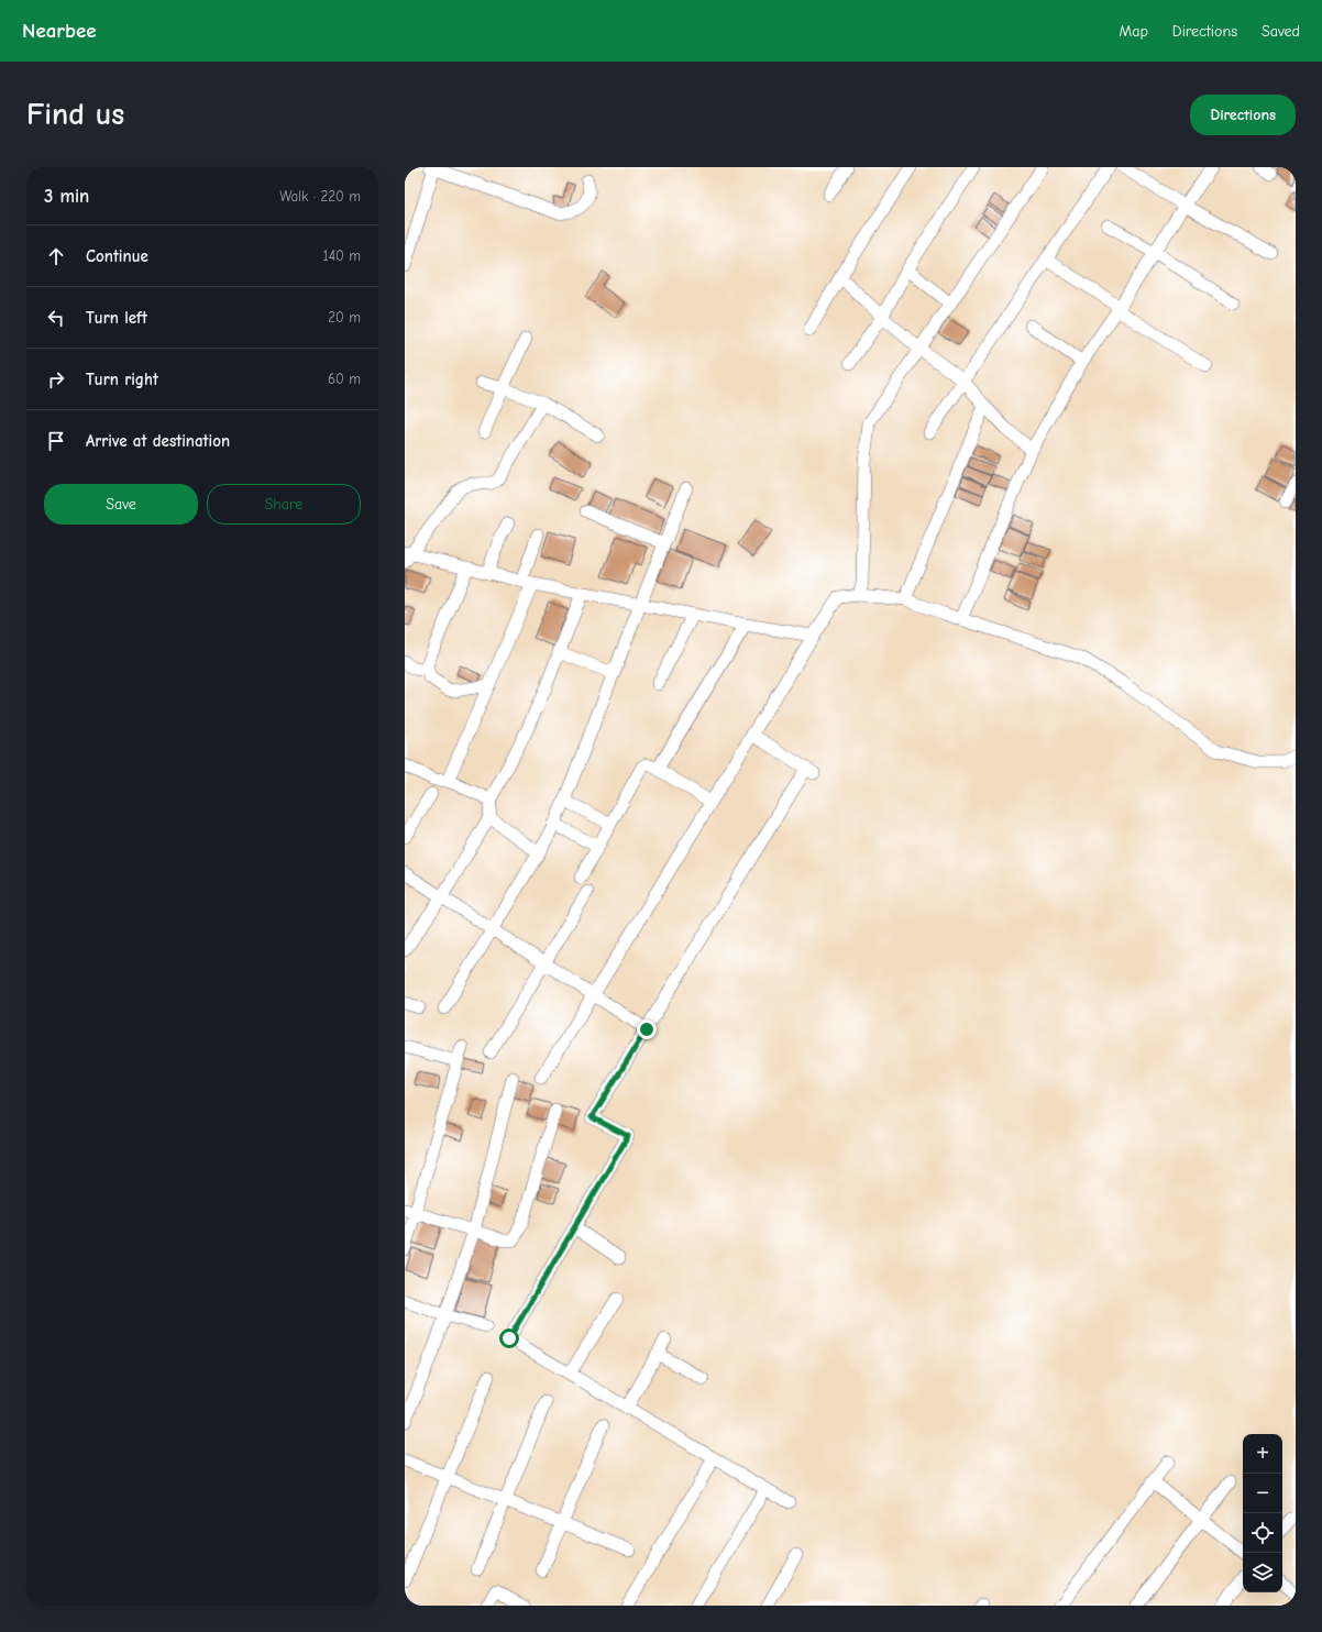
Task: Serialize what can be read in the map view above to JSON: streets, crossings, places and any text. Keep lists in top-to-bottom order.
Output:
{
  "page": {
    "header": "Nearbee",
    "nav": ["Map", "Directions", "Saved"],
    "buttons": [
      "Directions",
      ["Save", "Share"]
    ],
    "title": "Find us",
    "heading": ["3 min", "Walk · 220 m"],
    "list": [
      ["Continue", "140 m"],
      ["Turn left", "20 m"],
      ["Turn right", "60 m"],
      "Arrive at destination"
    ],
    "map_buttons": ["+", "−"]
  }
}
